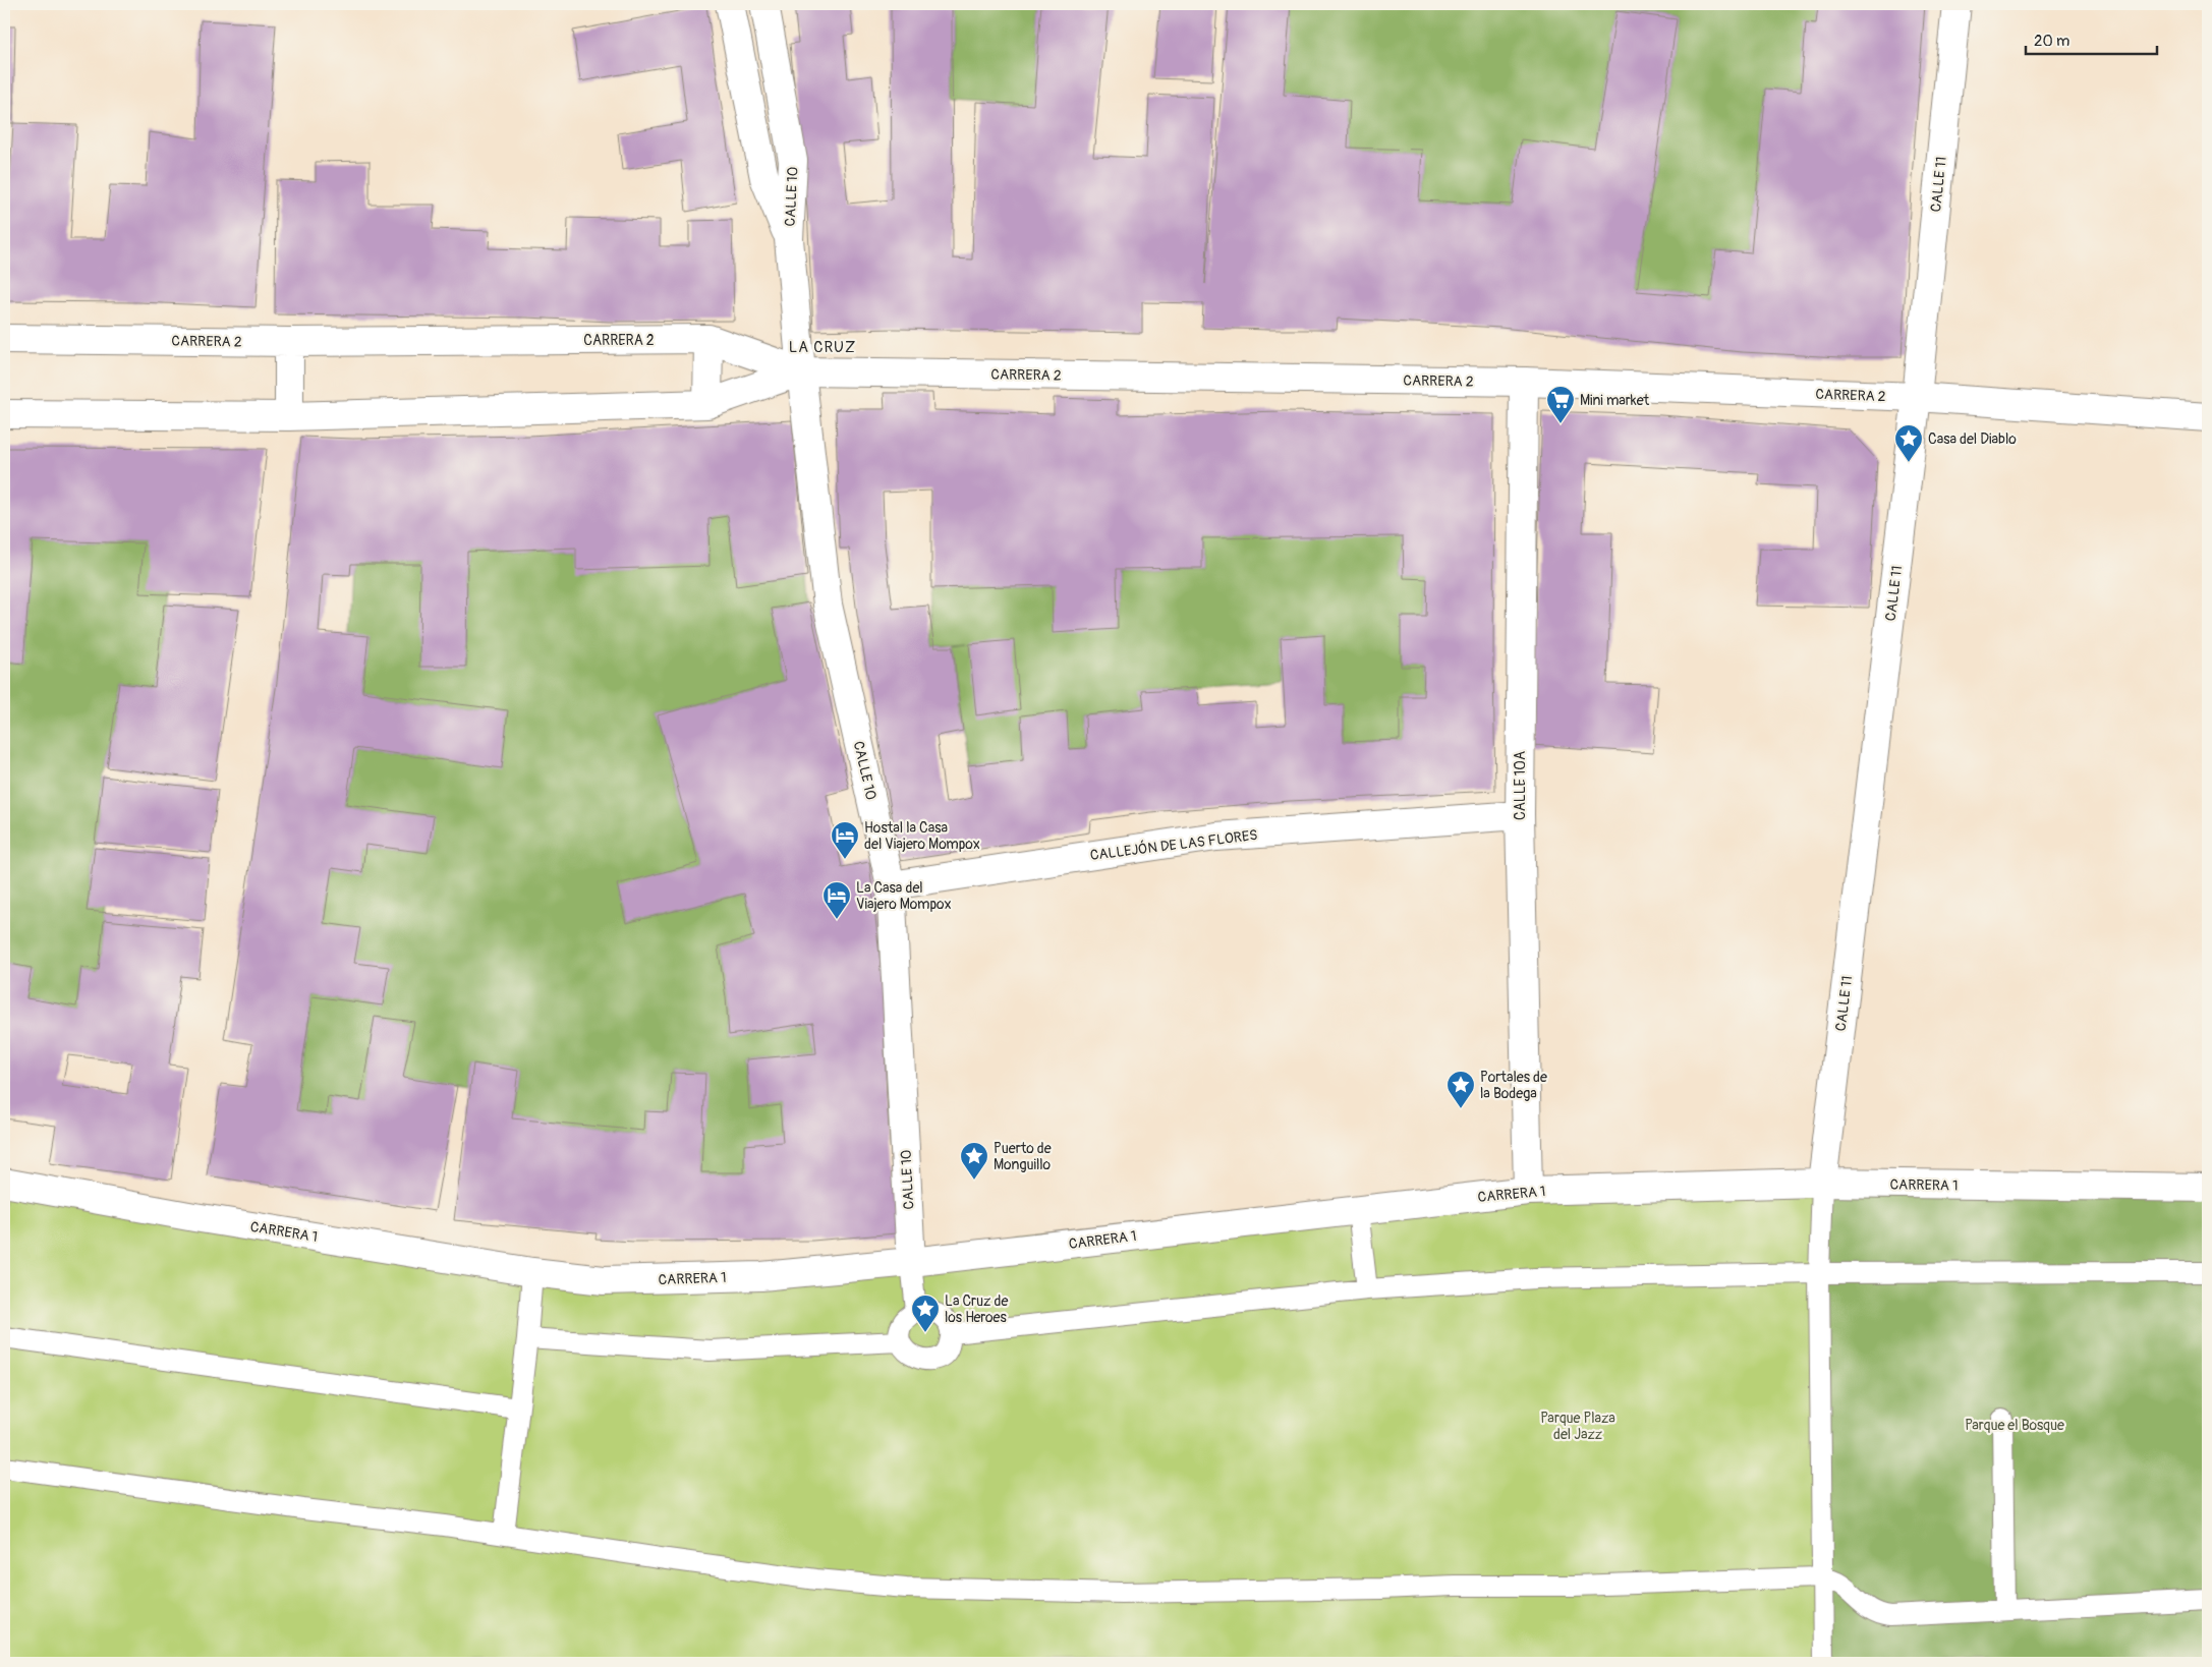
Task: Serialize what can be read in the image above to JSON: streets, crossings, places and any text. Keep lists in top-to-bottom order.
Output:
{
  "streets": {
    "street": [
      "CALLE 11",
      "CALLE 10",
      "CARRERA 2",
      "CALLE 10A",
      "CALLEJÓN DE LAS FLORES",
      "CARRERA 1"
    ]
  },
  "crossings": [
    ["CALLE 11", "CARRERA 2"],
    ["CALLE 11", "CARRERA 1"],
    ["CALLE 10", "CARRERA 2"],
    ["CALLE 10", "CALLEJÓN DE LAS FLORES"],
    ["CALLE 10", "CARRERA 1"],
    ["CARRERA 2", "CALLE 10A"],
    ["CALLE 10A", "CALLEJÓN DE LAS FLORES"],
    ["CALLE 10A", "CARRERA 1"]
  ],
  "districts": ["LA CRUZ"],
  "parks": ["Parque Plaza del Jazz", "Parque el Bosque"],
  "places": {
    "supermarket": ["Mini market"],
    "place": [
      "Casa del Diablo",
      "Portales de la Bodega",
      "Puerto de Monguillo",
      "La Cruz de los Heroes"
    ],
    "hotel": ["Hostal la Casa del Viajero Mompox", "La Casa del Viajero Mompox"]
  },
  "scale_bar": "20 m"
}
